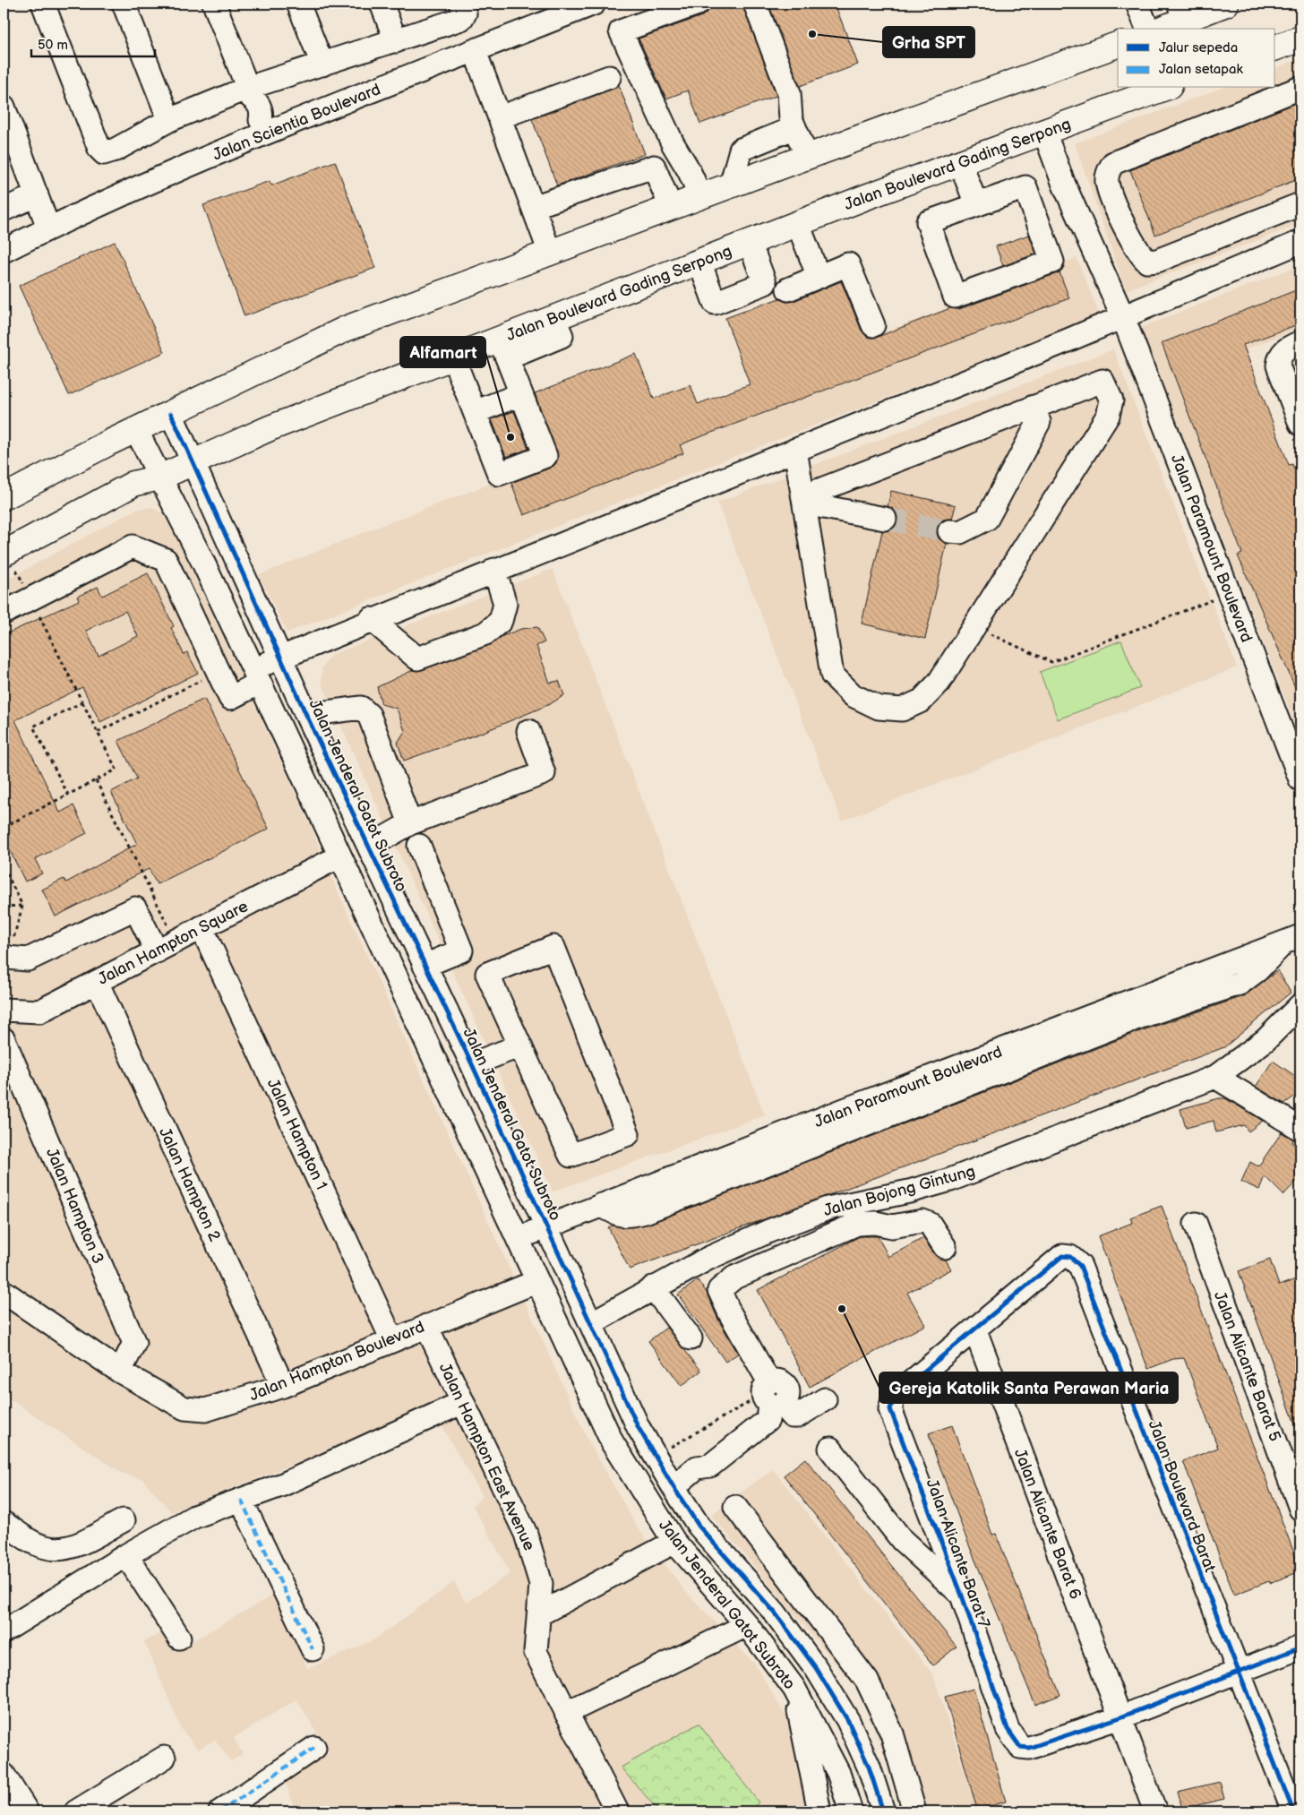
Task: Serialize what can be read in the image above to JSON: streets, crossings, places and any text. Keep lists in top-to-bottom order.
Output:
{
  "streets": {
    "main road": ["Jalan Boulevard Gading Serpong"],
    "street": [
      "Jalan Scientia Boulevard",
      "Jalan Paramount Boulevard",
      "Jalan Jenderal Gatot Subroto",
      "Jalan Hampton Square",
      "Jalan Hampton 1",
      "Jalan Hampton 2",
      "Jalan Bojong Gintung",
      "Jalan Hampton 3",
      "Jalan Hampton Boulevard",
      "Jalan Alicante Barat 5",
      "Jalan Hampton East Avenue",
      "Jalan Boulevard Barat",
      "Jalan Alicante Barat 6",
      "Jalan Alicante Barat 7"
    ]
  },
  "crossings": [
    ["Jalan Boulevard Gading Serpong", "Jalan Paramount Boulevard"],
    ["Jalan Boulevard Gading Serpong", "Jalan Jenderal Gatot Subroto"],
    ["Jalan Paramount Boulevard", "Jalan Jenderal Gatot Subroto"],
    ["Jalan Jenderal Gatot Subroto", "Jalan Hampton Square"],
    ["Jalan Jenderal Gatot Subroto", "Jalan Bojong Gintung"],
    ["Jalan Jenderal Gatot Subroto", "Jalan Hampton Boulevard"],
    ["Jalan Hampton Square", "Jalan Hampton 1"],
    ["Jalan Hampton Square", "Jalan Hampton 2"],
    ["Jalan Hampton 1", "Jalan Hampton Boulevard"],
    ["Jalan Hampton 2", "Jalan Hampton Boulevard"],
    ["Jalan Hampton 3", "Jalan Hampton Boulevard"],
    ["Jalan Hampton Boulevard", "Jalan Hampton East Avenue"],
    ["Jalan Boulevard Barat", "Jalan Alicante Barat 6"],
    ["Jalan Boulevard Barat", "Jalan Alicante Barat 7"],
    ["Jalan Alicante Barat 6", "Jalan Alicante Barat 7"]
  ],
  "places": ["Grha SPT", "Alfamart", "Gereja Katolik Santa Perawan Maria"],
  "legend": ["Jalur sepeda", "Jalan setapak"],
  "scale_bar": "50 m"
}
